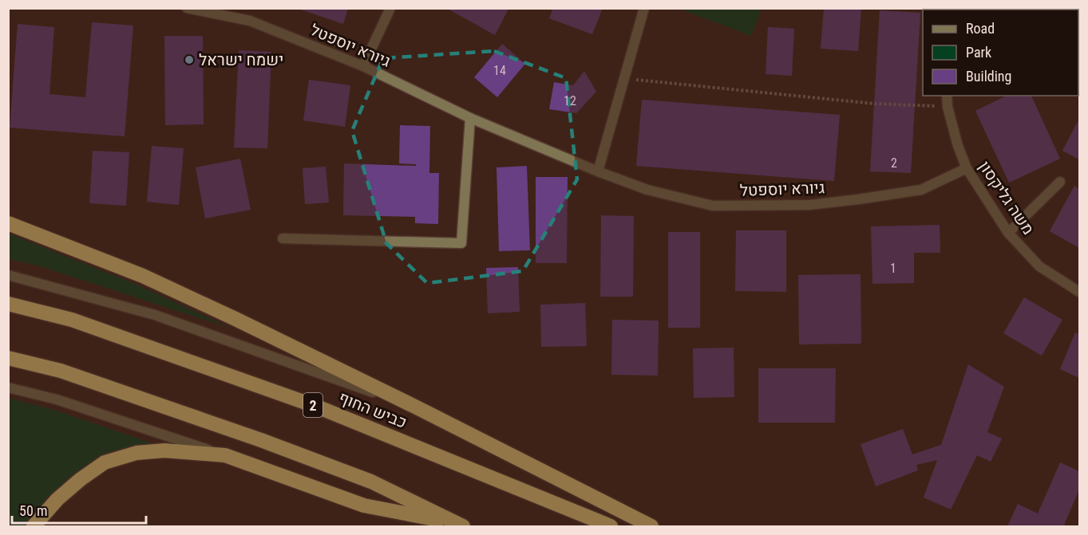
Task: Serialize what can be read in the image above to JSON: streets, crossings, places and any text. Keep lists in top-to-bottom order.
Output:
{
  "streets": {
    "highway": ["2", "כביש החוף"],
    "street": ["גיורא יוספטל", "משה גליקסון"]
  },
  "crossings": [
    ["גיורא יוספטל", "משה גליקסון"]
  ],
  "places": ["ישמח ישראל"],
  "house_numbers": [
    "14",
    "12",
    "2",
    "1"
  ],
  "legend": ["Road", "Park", "Building"],
  "scale_bar": "50 m"
}
